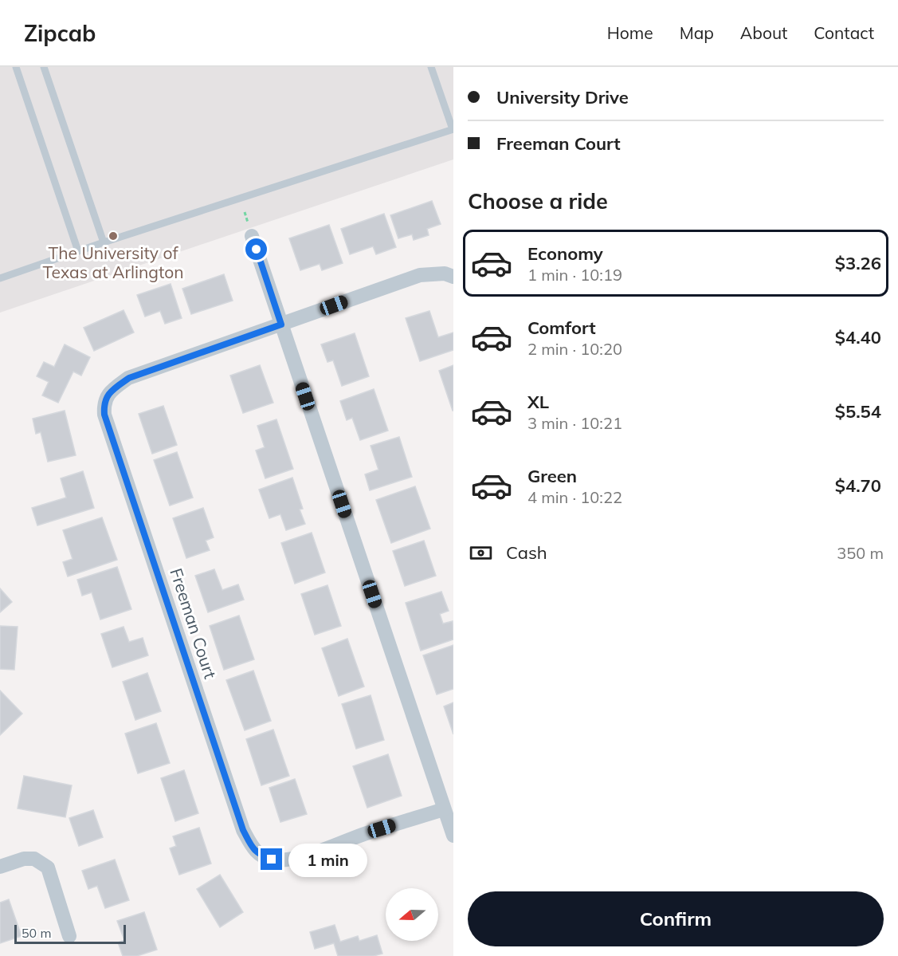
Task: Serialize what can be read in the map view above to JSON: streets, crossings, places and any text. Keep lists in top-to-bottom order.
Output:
{
  "streets": {
    "street": ["Freeman Court"]
  },
  "places": ["The University of Texas at Arlington"],
  "scale_bar": "50 m",
  "north": "left",
  "page": {
    "header": "Zipcab",
    "nav": [
      "Home",
      "Map",
      "About",
      "Contact"
    ],
    "banner": ["University Drive", "Freeman Court"],
    "heading": "Choose a ride",
    "list": [
      {
        "name": "Economy",
        "note": "1 min · 10:19",
        "value": "$3.26"
      },
      {
        "name": "Comfort",
        "note": "2 min · 10:20",
        "value": "$4.40"
      },
      {
        "name": "XL",
        "note": "3 min · 10:21",
        "value": "$5.54"
      },
      {
        "name": "Green",
        "note": "4 min · 10:22",
        "value": "$4.70"
      }
    ],
    "pay": ["Cash", "350 m"],
    "bubble": "1 min",
    "buttons": "Confirm",
    "scale": "50 m"
  }
}
